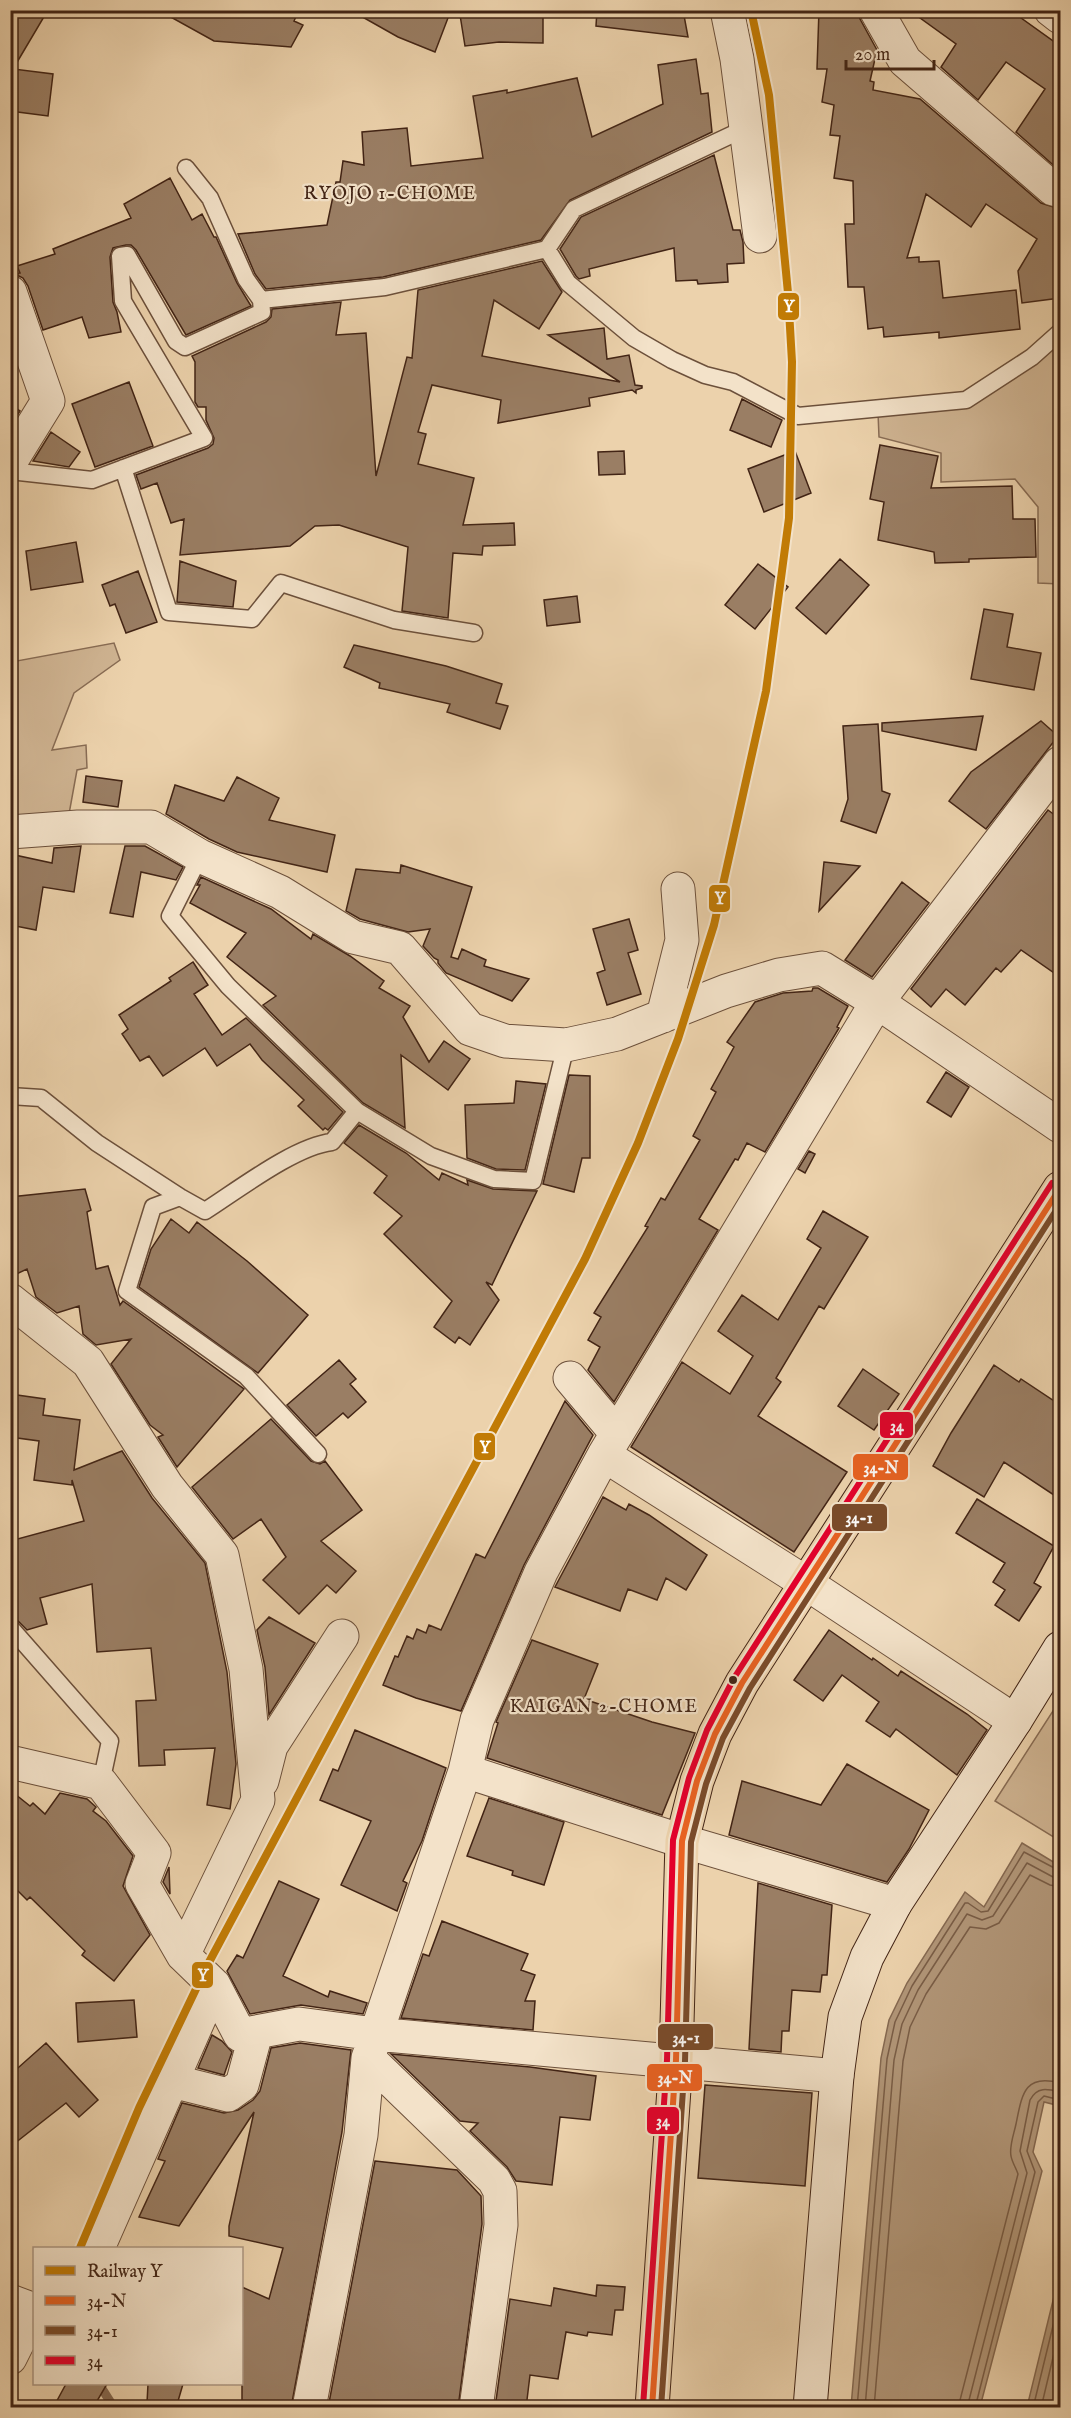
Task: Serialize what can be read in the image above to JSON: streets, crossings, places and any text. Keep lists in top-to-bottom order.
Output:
{
  "districts": ["RYOJO 1-CHOME", "KAIGAN 2-CHOME"],
  "lines": [
    "rail line Y",
    "transit line 34",
    "transit line 34-N",
    "transit line 34-1"
  ],
  "legend": [
    "Railway Y",
    "34-N",
    "34-1",
    "34"
  ],
  "scale_bar": "20 m"
}
